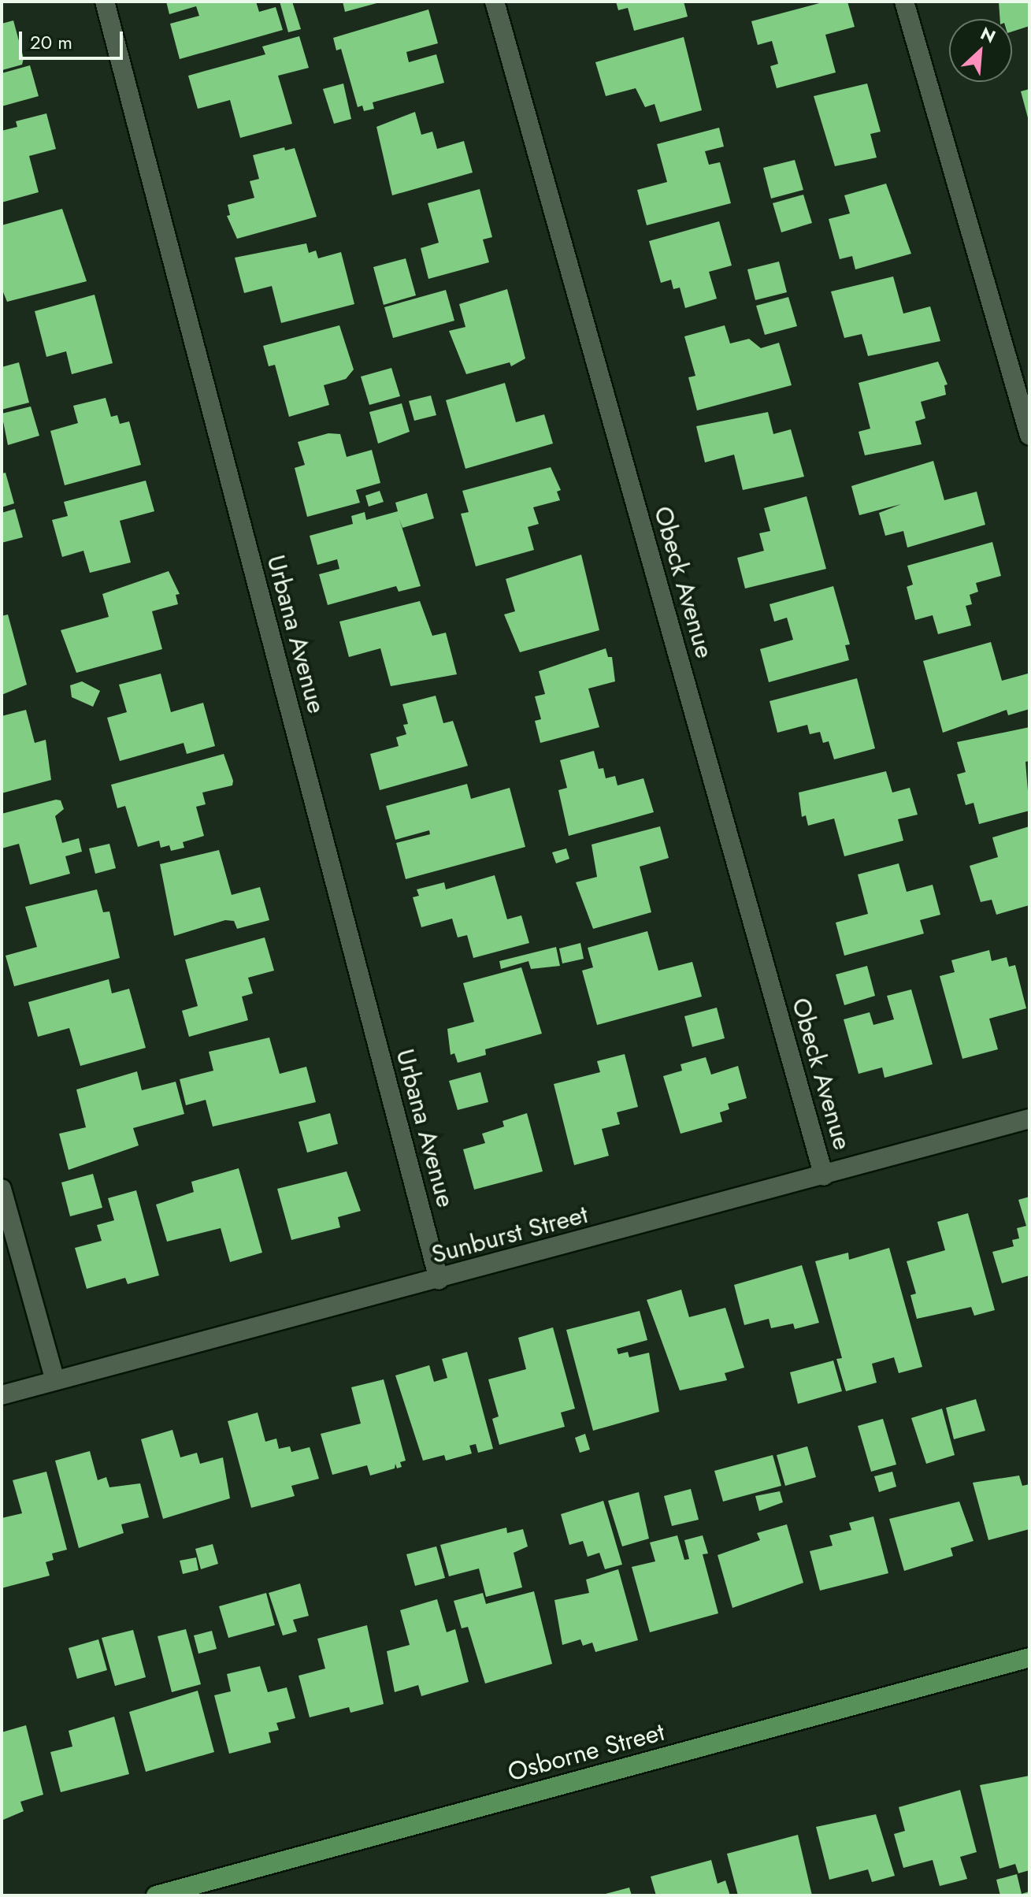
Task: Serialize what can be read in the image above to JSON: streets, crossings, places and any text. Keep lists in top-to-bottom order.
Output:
{
  "streets": {
    "main road": ["Osborne Street"],
    "street": ["Obeck Avenue", "Urbana Avenue", "Sunburst Street"]
  },
  "crossings": [
    ["Obeck Avenue", "Sunburst Street"],
    ["Urbana Avenue", "Sunburst Street"]
  ],
  "scale_bar": "20 m",
  "north": "top right"
}
